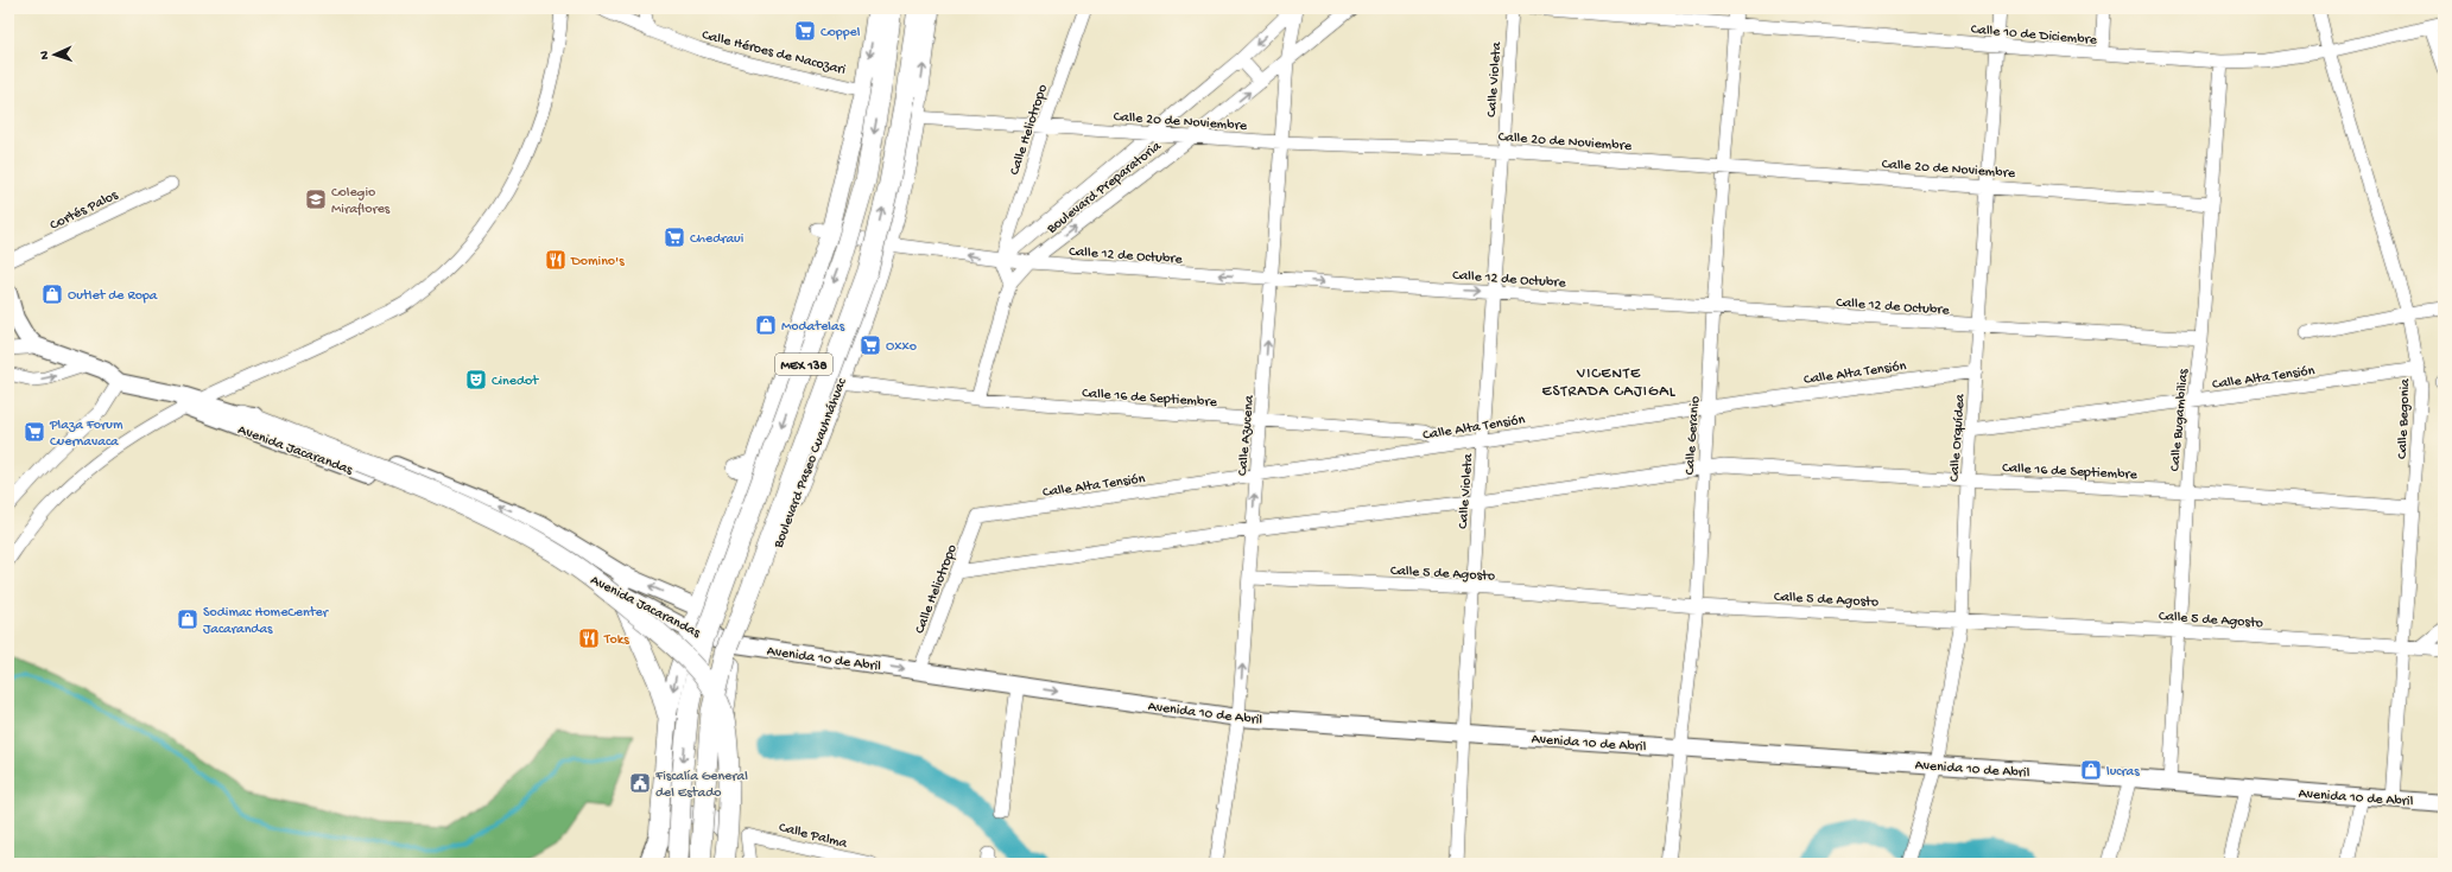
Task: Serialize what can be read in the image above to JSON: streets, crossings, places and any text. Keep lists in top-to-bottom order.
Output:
{
  "streets": {
    "main road": ["MEX 138", "Boulevard Paseo Cuauhnáhuac"],
    "street": [
      "Calle 10 de Diciembre",
      "Calle Héroes de Nacozari",
      "Calle Violeta",
      "Calle 20 de Noviembre",
      "Calle Heliotropo",
      "Boulevard Preparatoria",
      "Cortés Palos",
      "Calle 12 de Octubre",
      "Calle Alta Tensión",
      "Calle 16 de Septiembre",
      "Calle Begonia",
      "Calle Bugambilias",
      "Calle Azucena",
      "Calle Geranio",
      "Calle Orquídea",
      "Avenida Jacarandas",
      "Calle 5 de Agosto",
      "Avenida 10 de Abril",
      "Calle Palma"
    ]
  },
  "crossings": [
    ["Calle 10 de Diciembre", "Calle Begonia"],
    ["Calle 10 de Diciembre", "Calle Bugambilias"],
    ["Calle 10 de Diciembre", "Calle Geranio"],
    ["Calle 10 de Diciembre", "Calle Orquídea"],
    ["Calle Héroes de Nacozari", "MEX 138"],
    ["Calle Violeta", "Calle 20 de Noviembre"],
    ["Calle Violeta", "Calle 12 de Octubre"],
    ["Calle Violeta", "Calle Alta Tensión"],
    ["Calle Violeta", "Calle 5 de Agosto"],
    ["Calle Violeta", "Avenida 10 de Abril"],
    ["Calle 20 de Noviembre", "Calle Heliotropo"],
    ["Calle 20 de Noviembre", "Boulevard Preparatoria"],
    ["Calle 20 de Noviembre", "Calle Bugambilias"],
    ["Calle 20 de Noviembre", "Calle Azucena"],
    ["Calle 20 de Noviembre", "Calle Geranio"],
    ["Calle 20 de Noviembre", "Calle Orquídea"],
    ["Calle 20 de Noviembre", "Boulevard Paseo Cuauhnáhuac"],
    ["Calle Heliotropo", "Boulevard Preparatoria"],
    ["Calle Heliotropo", "Calle 12 de Octubre"],
    ["Calle Heliotropo", "Calle Alta Tensión"],
    ["Calle Heliotropo", "Avenida 10 de Abril"],
    ["Boulevard Preparatoria", "Calle 12 de Octubre"],
    ["Boulevard Preparatoria", "Calle 16 de Septiembre"],
    ["Boulevard Preparatoria", "Calle Azucena"],
    ["Calle 12 de Octubre", "MEX 138"],
    ["Calle 12 de Octubre", "Calle Bugambilias"],
    ["Calle 12 de Octubre", "Calle Azucena"],
    ["Calle 12 de Octubre", "Calle Geranio"],
    ["Calle 12 de Octubre", "Calle Orquídea"],
    ["Calle 12 de Octubre", "Boulevard Paseo Cuauhnáhuac"],
    ["MEX 138", "Avenida Jacarandas"],
    ["Calle Alta Tensión", "Calle 16 de Septiembre"],
    ["Calle Alta Tensión", "Calle Begonia"],
    ["Calle Alta Tensión", "Calle Bugambilias"],
    ["Calle Alta Tensión", "Calle Azucena"],
    ["Calle Alta Tensión", "Calle Geranio"],
    ["Calle Alta Tensión", "Calle Orquídea"],
    ["Calle 16 de Septiembre", "Calle Begonia"],
    ["Calle 16 de Septiembre", "Calle Bugambilias"],
    ["Calle 16 de Septiembre", "Calle Azucena"],
    ["Calle 16 de Septiembre", "Calle Geranio"],
    ["Calle 16 de Septiembre", "Calle Orquídea"],
    ["Calle 16 de Septiembre", "Boulevard Paseo Cuauhnáhuac"],
    ["Calle Begonia", "Calle 5 de Agosto"],
    ["Calle Begonia", "Avenida 10 de Abril"],
    ["Calle Bugambilias", "Calle 5 de Agosto"],
    ["Calle Bugambilias", "Avenida 10 de Abril"],
    ["Calle Azucena", "Calle 5 de Agosto"],
    ["Calle Azucena", "Avenida 10 de Abril"],
    ["Calle Geranio", "Calle 5 de Agosto"],
    ["Calle Geranio", "Avenida 10 de Abril"],
    ["Calle Orquídea", "Calle 5 de Agosto"],
    ["Calle Orquídea", "Avenida 10 de Abril"],
    ["Avenida Jacarandas", "Boulevard Paseo Cuauhnáhuac"],
    ["Avenida Jacarandas", "Avenida 10 de Abril"],
    ["Boulevard Paseo Cuauhnáhuac", "Avenida 10 de Abril"]
  ],
  "one_way": ["Calle Azucena"],
  "districts": ["VICENTE ESTRADA CAJIGAL"],
  "places": {
    "supermarket": [
      "Coppel",
      "Chedraui",
      "Oxxo",
      "Plaza Forum Cuernavaca"
    ],
    "school or university": ["Colegio Miraflores"],
    "restaurant": ["Domino's", "Toks"],
    "shop": [
      "Outlet de Ropa",
      "Modatelas",
      "Sodimac HomeCenter Jacarandas",
      "lucras"
    ],
    "theatre": ["Cinedot"],
    "public building": ["Fiscalía General del Estado"]
  },
  "north": "left"
}
